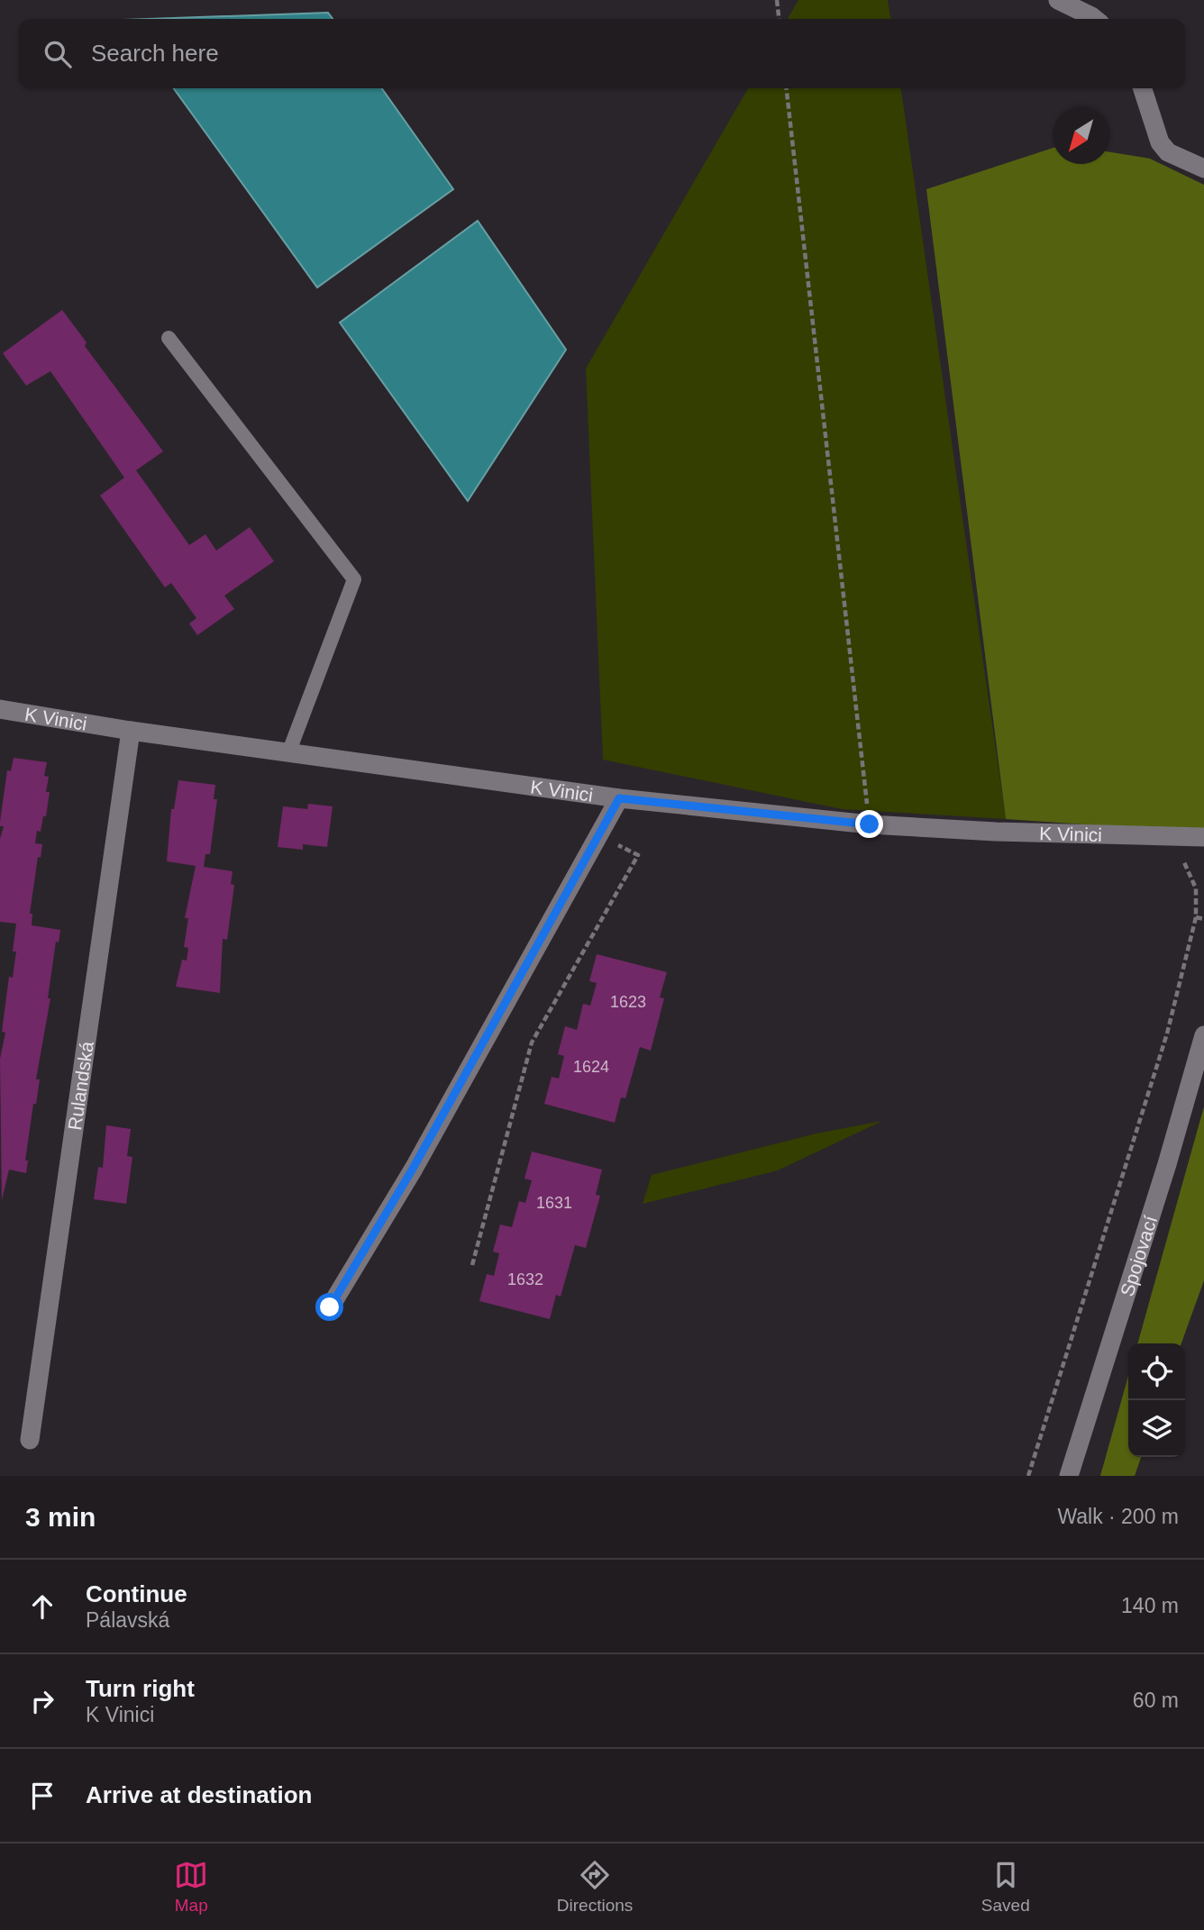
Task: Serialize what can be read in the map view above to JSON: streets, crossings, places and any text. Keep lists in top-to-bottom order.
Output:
{
  "streets": {
    "street": ["K Vinici", "Rulandská", "Spojovací"]
  },
  "crossings": [
    ["K Vinici", "Rulandská"]
  ],
  "house_numbers": [
    "1623",
    "1624",
    "1631",
    "1632"
  ],
  "north": "bottom left",
  "page": {
    "search": "Search here",
    "heading": ["3 min", "Walk · 200 m"],
    "list": [
      ["Continue", "Pálavská", "140 m"],
      ["Turn right", "K Vinici", "60 m"],
      "Arrive at destination"
    ],
    "nav": ["Map", "Directions", "Saved"]
  }
}
